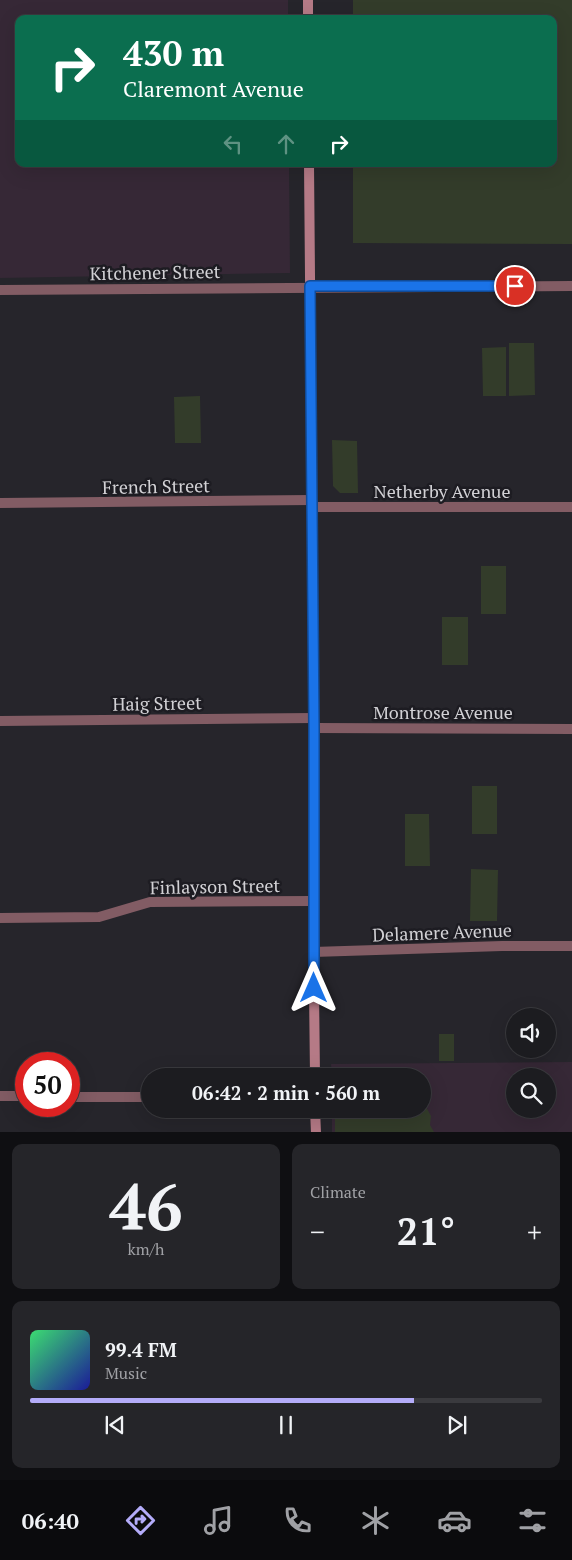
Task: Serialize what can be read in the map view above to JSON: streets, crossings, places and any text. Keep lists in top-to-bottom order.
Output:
{
  "streets": {
    "street": [
      "Kitchener Street",
      "French Street",
      "Netherby Avenue",
      "Haig Street",
      "Montrose Avenue",
      "Finlayson Street",
      "Delamere Avenue"
    ]
  },
  "crossings": [
    ["French Street", "Netherby Avenue"],
    ["Haig Street", "Montrose Avenue"]
  ],
  "page": {
    "turn": ["430 m", "Claremont Avenue"],
    "limit": "50",
    "trip": "06:42 · 2 min · 560 m",
    "tile": [
      ["46", "km/h"],
      "Climate"
    ],
    "heat": ["−", "21°", "+"],
    "song": ["99.4 FM", "Music"],
    "tabs": "06:40"
  }
}
